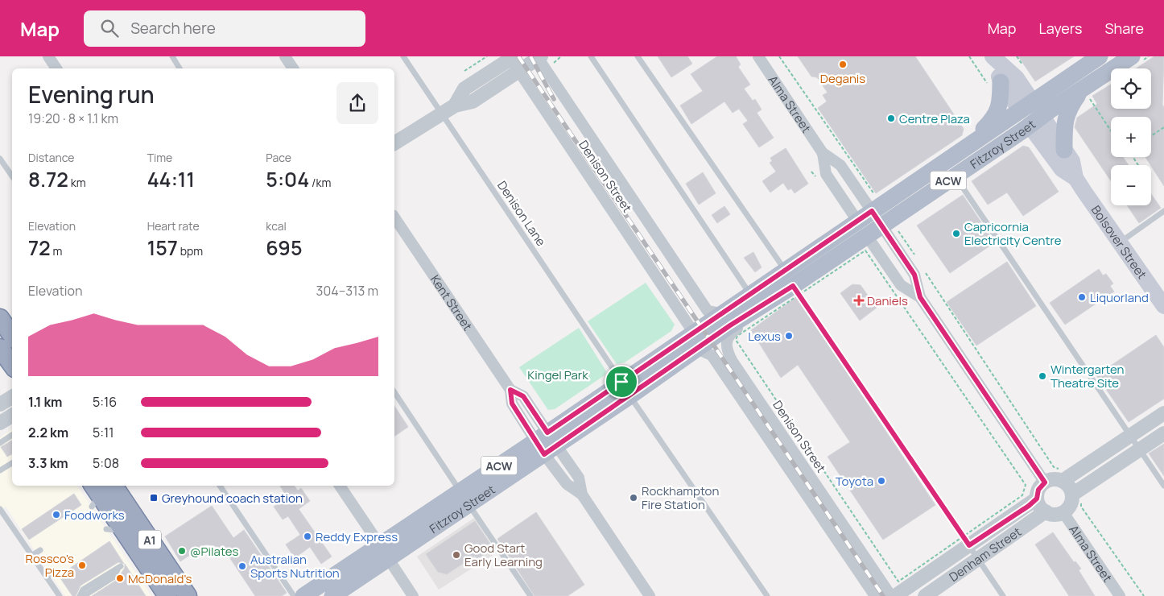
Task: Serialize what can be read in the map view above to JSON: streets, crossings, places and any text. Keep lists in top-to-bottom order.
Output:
{
  "streets": {
    "highway": ["A1"],
    "main road": [
      "Alma Street",
      "Fitzroy Street",
      "ACW",
      "Bolsover Street"
    ],
    "street": ["Denison Street", "Kent Street", "Denham Street"],
    "lane": ["Denison Lane"]
  },
  "crossings": [
    ["Alma Street", "Fitzroy Street"],
    ["Alma Street", "Denham Street"],
    ["Fitzroy Street", "Denison Street"],
    ["Fitzroy Street", "Denison Lane"],
    ["Fitzroy Street", "Bolsover Street"],
    ["Fitzroy Street", "Kent Street"]
  ],
  "parks": ["Kingel Park"],
  "places": {
    "other": [
      "Deganis",
      "Centre Plaza",
      "Capricornia Electricity Centre",
      "Liquorland",
      "Lexus",
      "Wintergarten Theatre Site",
      "Toyota",
      "Rockhampton Fire Station",
      "Foodworks",
      "Reddy Express",
      "@Pilates",
      "Good Start Early Learning",
      "Rossco's Pizza",
      "Australian Sports Nutrition",
      "McDonald's"
    ],
    "health": ["Daniels"],
    "transit": ["Greyhound coach station"]
  },
  "page": {
    "header": "Map",
    "search": "Search here",
    "nav": ["Map", "Layers", "Share"],
    "map_buttons": ["+", "−"],
    "heading": ["Evening run", "19:20 · 8 × 1.1 km"],
    "stats": [
      ["Distance", "8.72 km"],
      ["Time", "44:11"],
      ["Pace", "5:04 /km"],
      ["Elevation", "72 m"],
      ["Heart rate", "157 bpm"],
      ["kcal", "695"]
    ],
    "chart": ["Elevation", "304–313 m"],
    "list": [
      {
        "name": "1.1 km",
        "note": "5:16"
      },
      {
        "name": "2.2 km",
        "note": "5:11"
      },
      {
        "name": "3.3 km",
        "note": "5:08"
      }
    ]
  }
}
